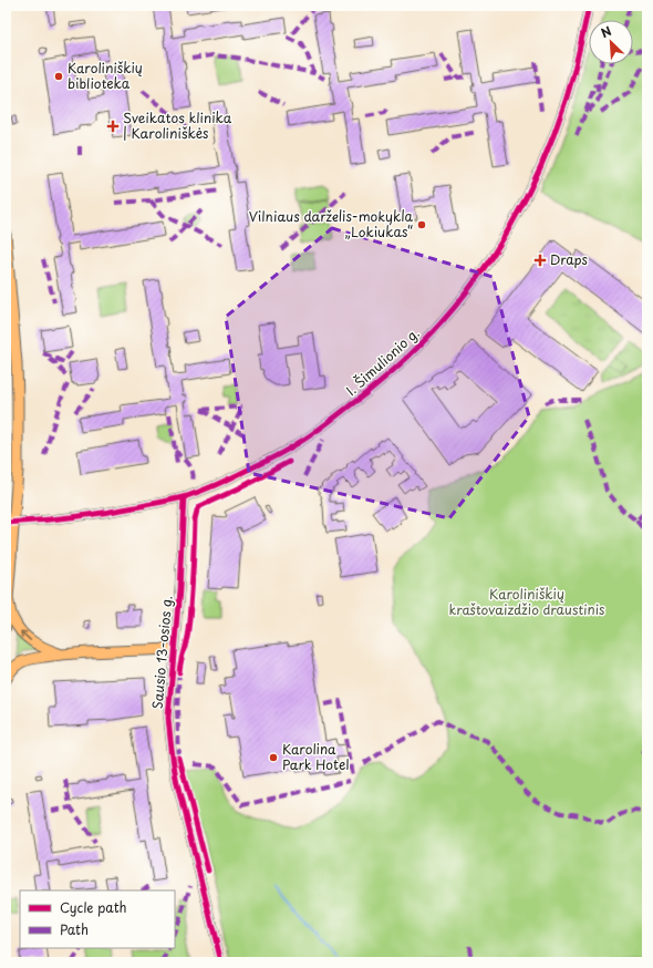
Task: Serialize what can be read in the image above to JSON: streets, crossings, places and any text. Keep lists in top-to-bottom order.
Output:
{
  "streets": {
    "street": ["I. Šimulionio g.", "Sausio 13-osios g."]
  },
  "crossings": [
    ["I. Šimulionio g.", "Sausio 13-osios g."]
  ],
  "parks": ["Karoliniškių kraštovaizdžio draustinis"],
  "places": {
    "other": ["Karoliniškių biblioteka", "Vilniaus darželis-mokykla „Lokiukas“", "Karolina Park Hotel"],
    "health": ["Sveikatos klinika | Karoliniškės", "Draps"]
  },
  "legend": ["Cycle path", "Path"],
  "north": "top left"
}
